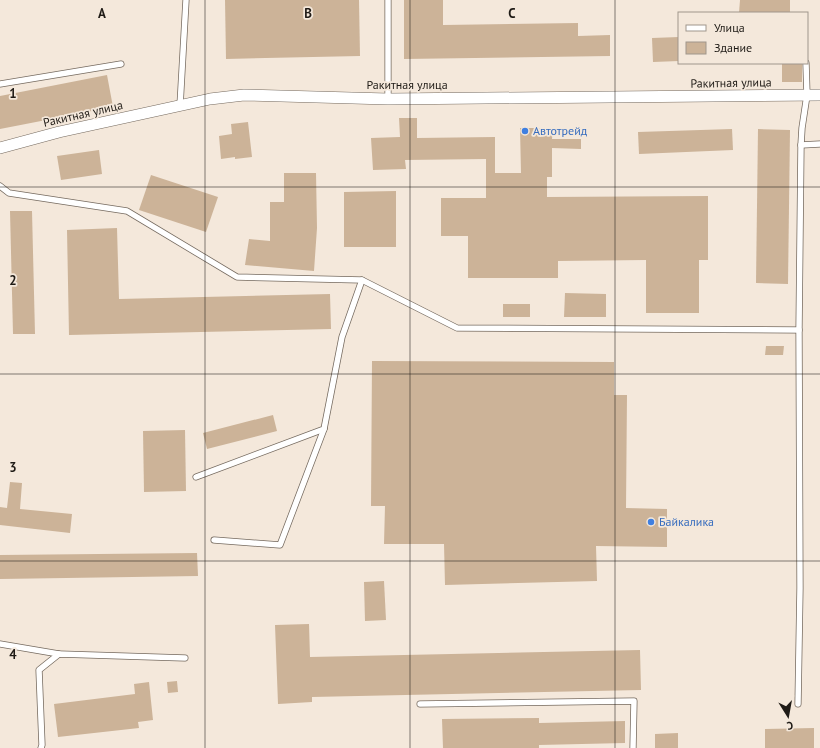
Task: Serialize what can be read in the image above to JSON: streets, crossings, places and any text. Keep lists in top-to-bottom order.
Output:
{
  "streets": {
    "street": ["Ракитная улица"]
  },
  "places": ["Автотрейд", "Байкалика"],
  "legend": ["Улица", "Здание"],
  "north": "bottom",
  "grid": {
    "columns": ["A", "B", "C"],
    "rows": [
      "1",
      "2",
      "3",
      "4"
    ]
  }
}
